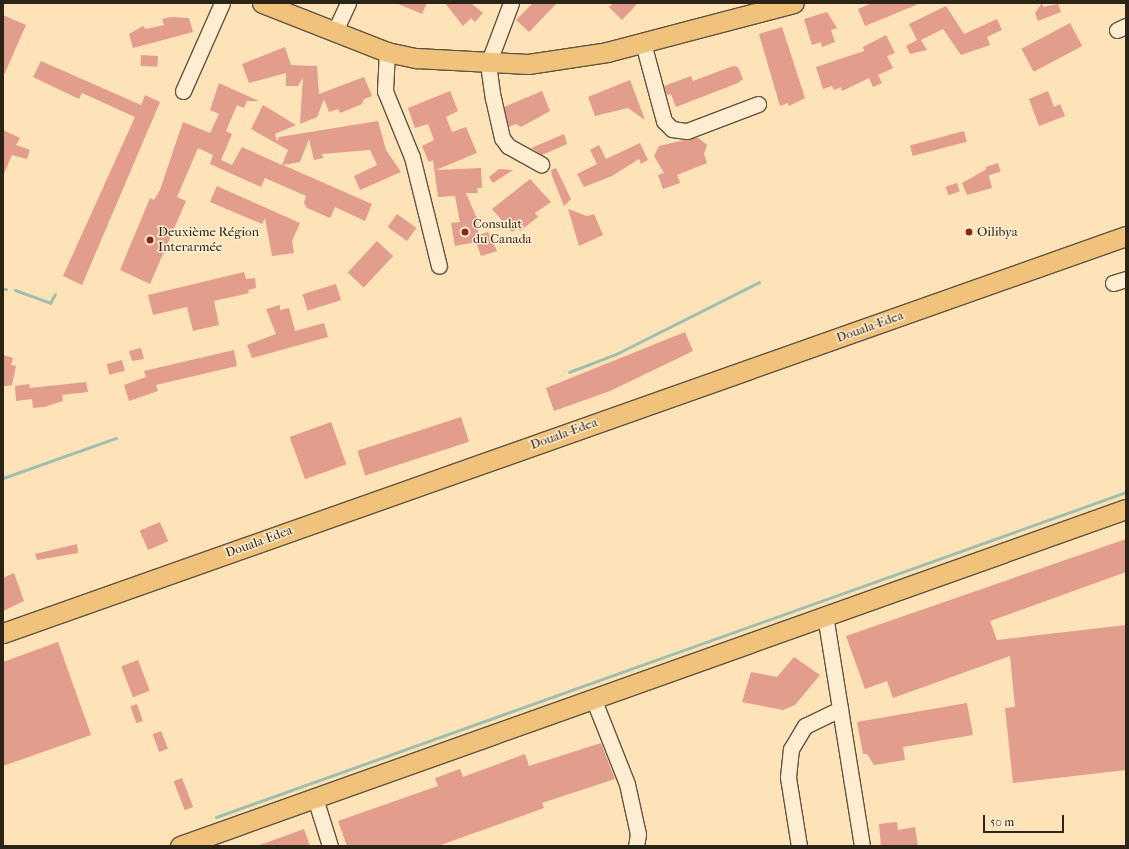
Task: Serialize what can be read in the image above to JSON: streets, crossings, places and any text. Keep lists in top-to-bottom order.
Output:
{
  "streets": {
    "main road": ["Douala-Edea"]
  },
  "places": ["Consulat du Canada", "Oilibya", "Deuxième Région Interarmée"],
  "scale_bar": "50 m"
}
